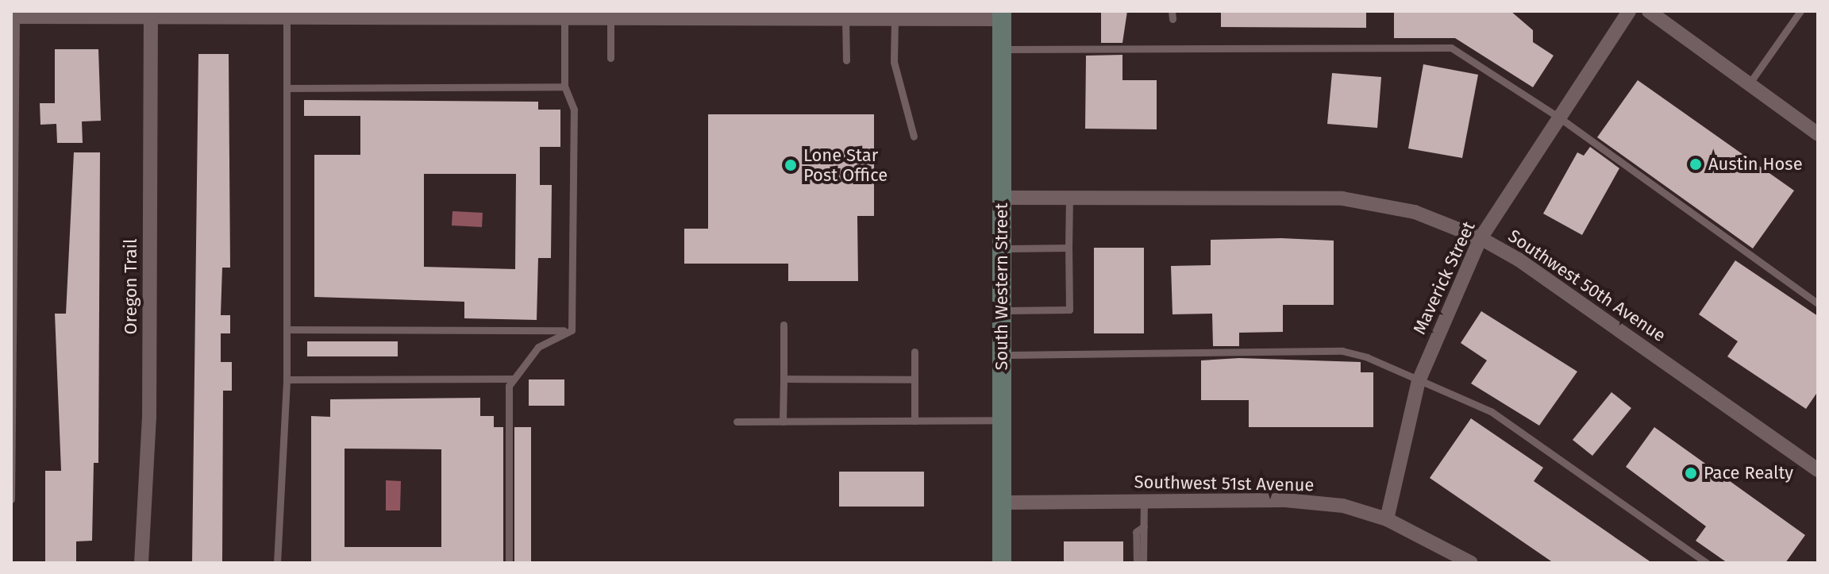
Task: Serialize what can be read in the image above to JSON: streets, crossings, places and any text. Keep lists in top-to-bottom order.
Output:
{
  "streets": {
    "main road": ["South Western Street"],
    "street": [
      "Maverick Street",
      "Southwest 50th Avenue",
      "Oregon Trail",
      "Southwest 51st Avenue"
    ]
  },
  "crossings": [
    ["Maverick Street", "Southwest 50th Avenue"],
    ["Maverick Street", "Southwest 51st Avenue"],
    ["Southwest 50th Avenue", "South Western Street"],
    ["South Western Street", "Southwest 51st Avenue"]
  ],
  "places": ["Austin Hose", "Lone Star Post Office", "Pace Realty"]
}
